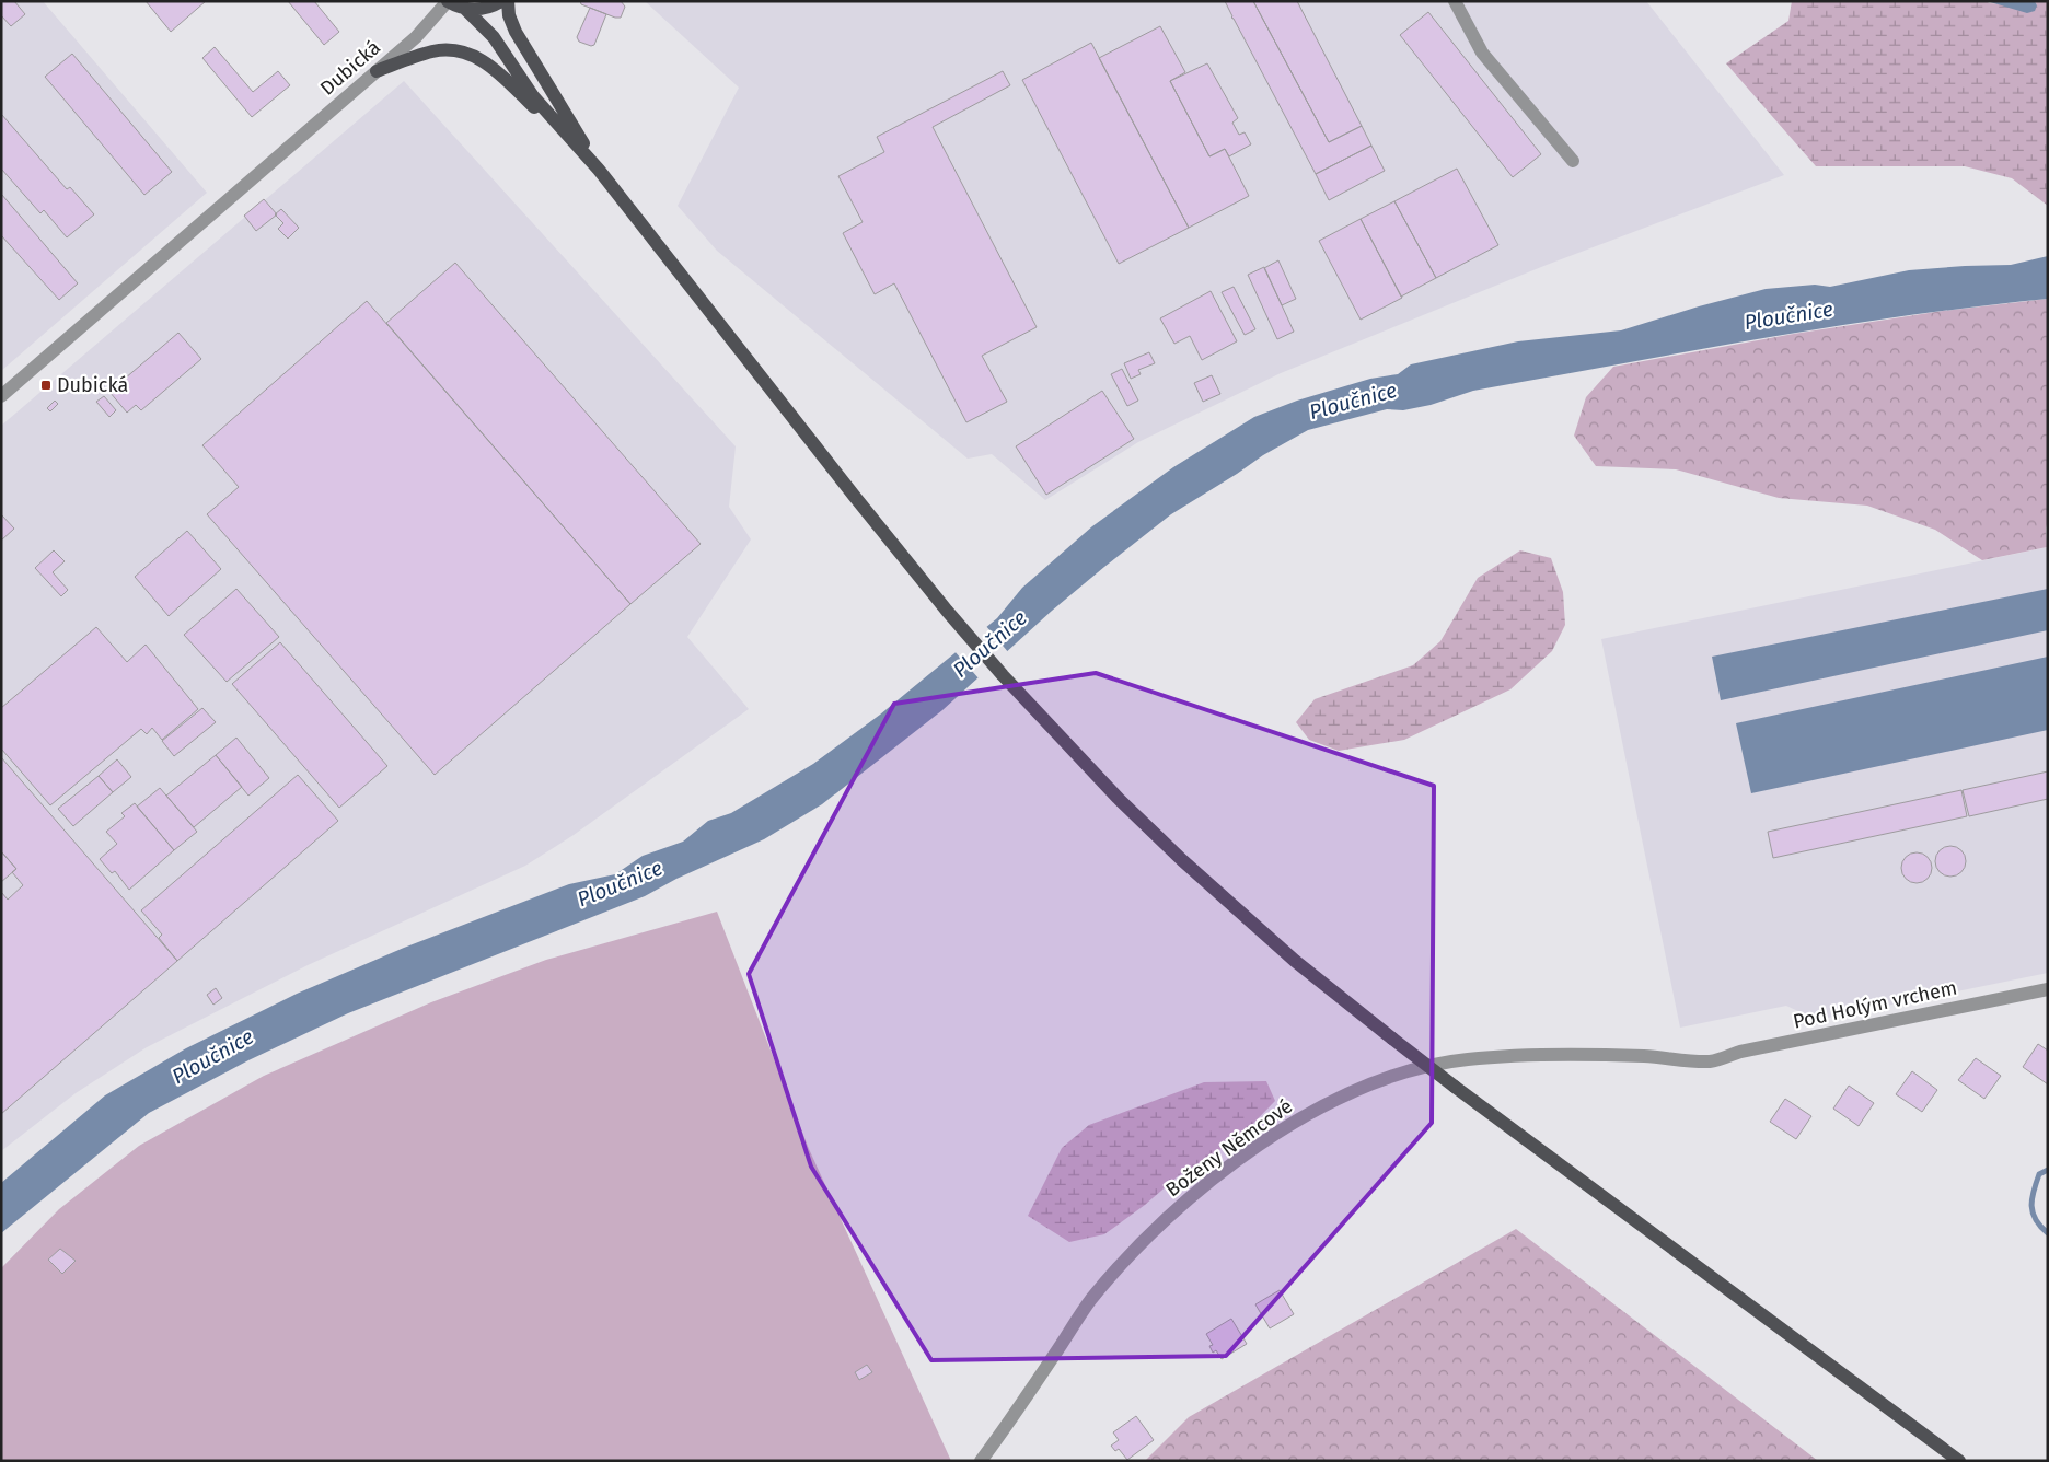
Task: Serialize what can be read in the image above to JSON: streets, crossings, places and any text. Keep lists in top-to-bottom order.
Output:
{
  "streets": {
    "street": ["Dubická", "Pod Holým vrchem", "Boženy Němcové"]
  },
  "crossings": [
    ["Pod Holým vrchem", "Boženy Němcové"]
  ],
  "water": ["Ploučnice"],
  "places": {
    "transit": ["Dubická"]
  }
}
